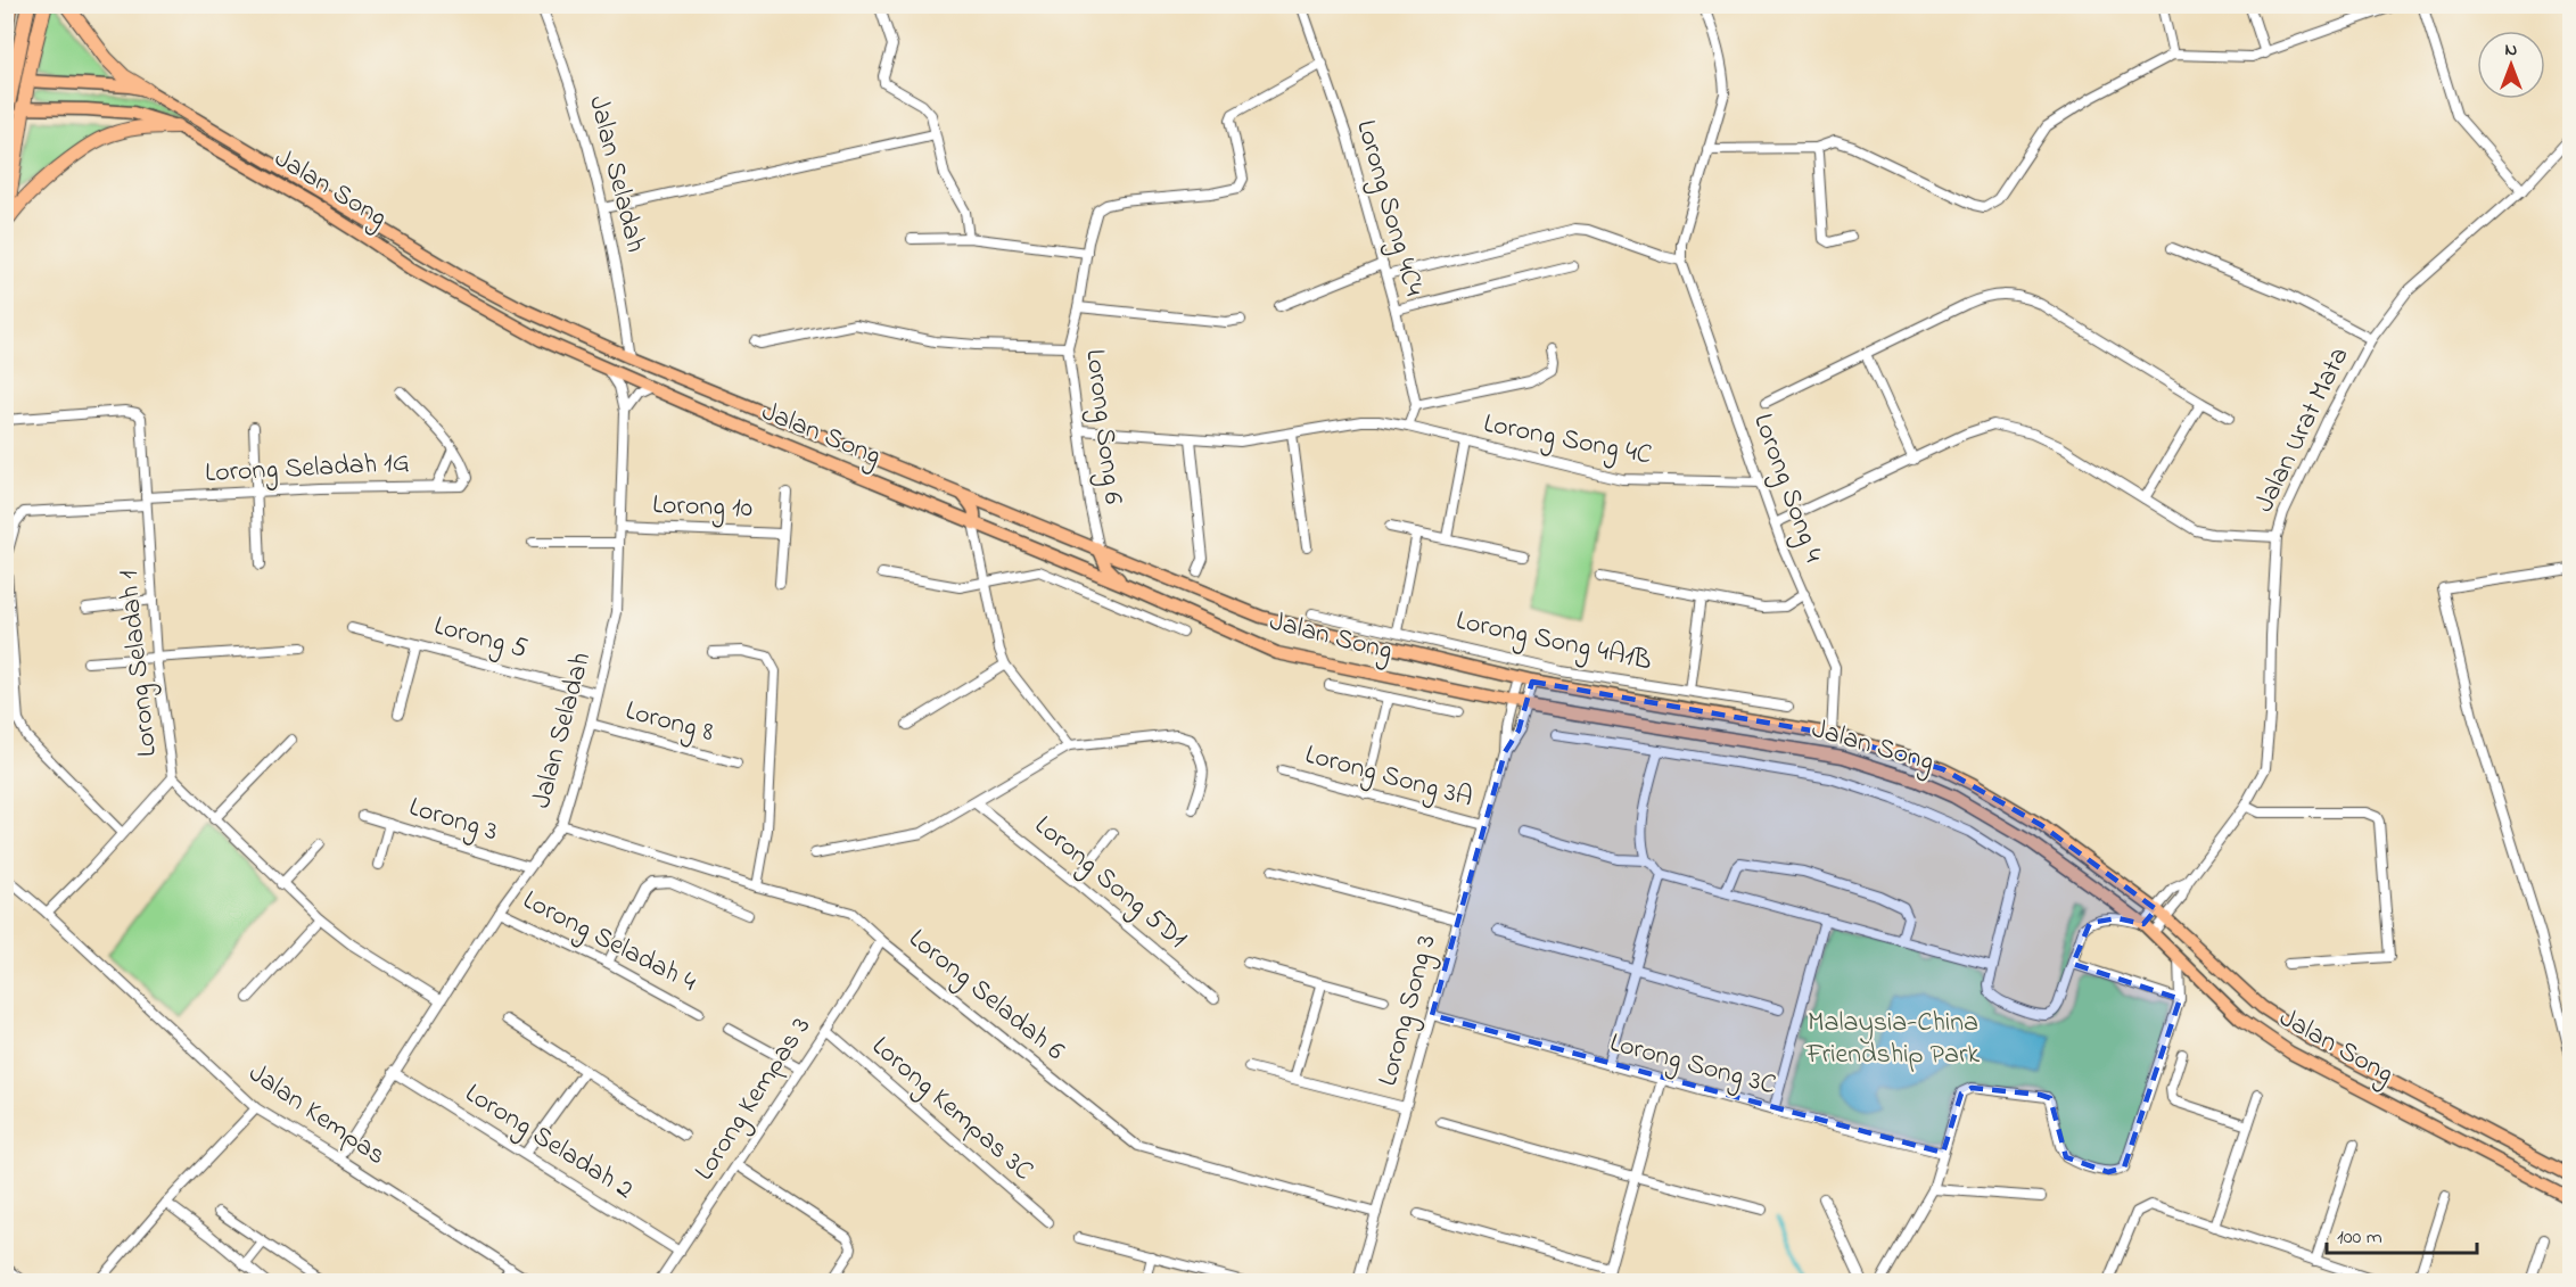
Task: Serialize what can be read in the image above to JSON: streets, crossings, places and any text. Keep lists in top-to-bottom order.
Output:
{
  "streets": {
    "main road": ["Jalan Song"],
    "street": [
      "Jalan Seladah",
      "Lorong Song 4C4",
      "Lorong Song 6",
      "Jalan Urat Mata",
      "Lorong Song 4C",
      "Lorong Seladah 1G",
      "Lorong Song 4",
      "Lorong 10",
      "Lorong 5",
      "Lorong Song 4A1B",
      "Lorong Seladah 1",
      "Lorong 8",
      "Lorong Song 3A",
      "Lorong 3",
      "Lorong Song 5D1",
      "Lorong Seladah 4",
      "Lorong Seladah 6",
      "Lorong Song 3",
      "Lorong Song 3C",
      "Lorong Kempas 3",
      "Lorong Kempas 3C",
      "Jalan Kempas",
      "Lorong Seladah 2"
    ]
  },
  "crossings": [
    ["Jalan Seladah", "Jalan Song"],
    ["Jalan Seladah", "Lorong 10"],
    ["Jalan Seladah", "Lorong 5"],
    ["Jalan Seladah", "Lorong Seladah 1"],
    ["Jalan Seladah", "Lorong 8"],
    ["Jalan Seladah", "Lorong 3"],
    ["Jalan Seladah", "Lorong Seladah 4"],
    ["Jalan Seladah", "Lorong Seladah 6"],
    ["Jalan Seladah", "Jalan Kempas"],
    ["Jalan Seladah", "Lorong Seladah 2"],
    ["Jalan Song", "Lorong Song 6"],
    ["Jalan Song", "Jalan Urat Mata"],
    ["Jalan Song", "Lorong Song 4"],
    ["Jalan Song", "Lorong Song 3"],
    ["Lorong Song 4C4", "Lorong Song 6"],
    ["Lorong Song 4C4", "Lorong Song 4C"],
    ["Lorong Song 6", "Lorong Song 4C"],
    ["Lorong Song 4C", "Lorong Song 4"],
    ["Lorong Seladah 1G", "Lorong Seladah 1"],
    ["Lorong Song 3A", "Lorong Song 3"],
    ["Lorong Seladah 6", "Lorong Song 3"],
    ["Lorong Seladah 6", "Lorong Kempas 3"],
    ["Lorong Song 3", "Lorong Song 3C"],
    ["Lorong Kempas 3", "Lorong Kempas 3C"],
    ["Lorong Kempas 3", "Lorong Seladah 2"]
  ],
  "parks": ["Malaysia-China Friendship Park"],
  "scale_bar": "100 m",
  "north": "top"
}
